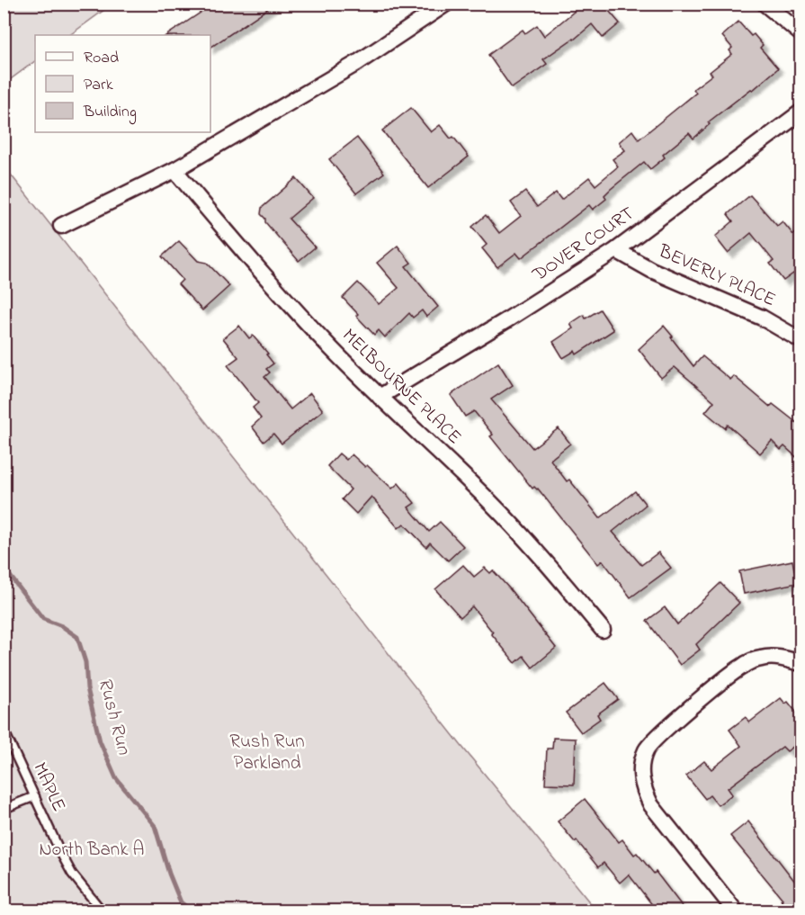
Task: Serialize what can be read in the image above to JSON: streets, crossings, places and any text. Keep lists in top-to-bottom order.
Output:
{
  "streets": {
    "street": ["DOVER COURT", "BEVERLY PLACE", "MELBOURNE PLACE"],
    "lane": ["MAPLE"]
  },
  "crossings": [
    ["DOVER COURT", "BEVERLY PLACE"],
    ["DOVER COURT", "MELBOURNE PLACE"]
  ],
  "water": ["Rush Run"],
  "parks": ["Rush Run Parkland", "North Bank A"],
  "legend": ["Road", "Park", "Building"]
}
